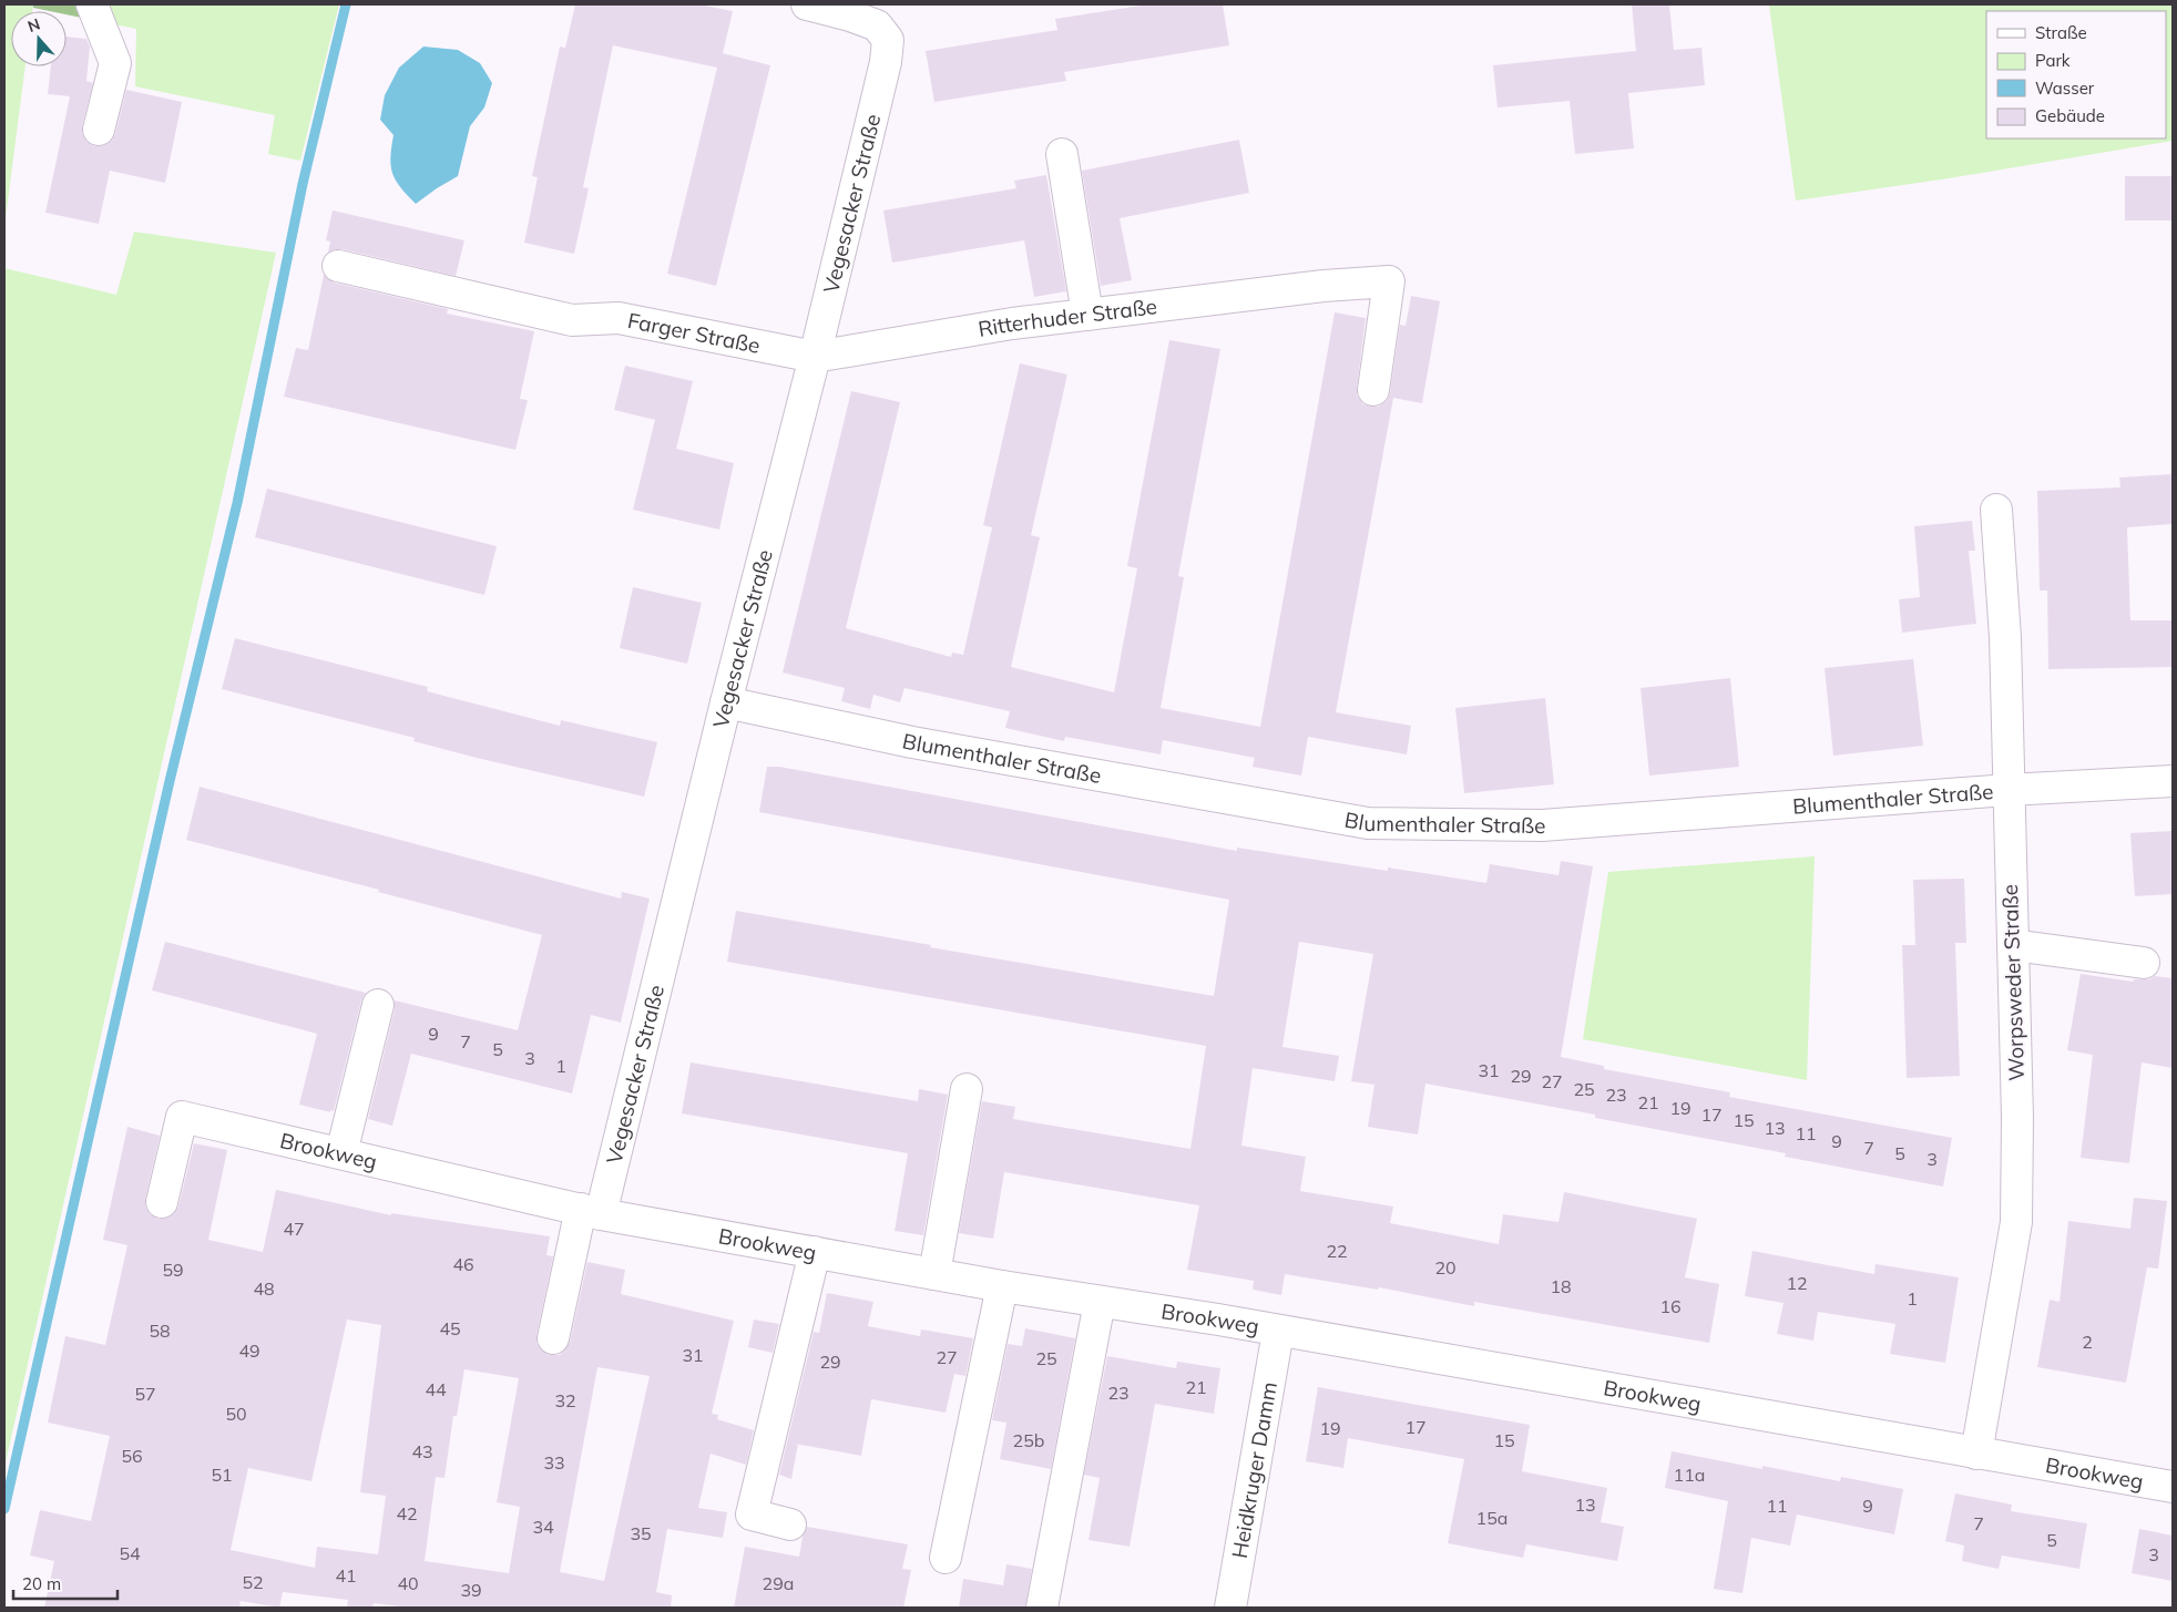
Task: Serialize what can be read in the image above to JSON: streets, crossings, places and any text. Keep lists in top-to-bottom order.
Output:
{
  "streets": {
    "street": [
      "Vegesacker Straße",
      "Ritterhuder Straße",
      "Farger Straße",
      "Blumenthaler Straße",
      "Worpsweder Straße",
      "Brookweg",
      "Heidkruger Damm"
    ]
  },
  "crossings": [
    ["Vegesacker Straße", "Ritterhuder Straße"],
    ["Vegesacker Straße", "Farger Straße"],
    ["Vegesacker Straße", "Blumenthaler Straße"],
    ["Vegesacker Straße", "Brookweg"],
    ["Ritterhuder Straße", "Farger Straße"],
    ["Blumenthaler Straße", "Worpsweder Straße"],
    ["Worpsweder Straße", "Brookweg"],
    ["Brookweg", "Heidkruger Damm"]
  ],
  "house_numbers": [
    "9",
    "7",
    "5",
    "3",
    "1",
    "31",
    "29",
    "27",
    "25",
    "23",
    "21",
    "19",
    "17",
    "15",
    "13",
    "11",
    "9",
    "7",
    "5",
    "3",
    "47",
    "22",
    "46",
    "20",
    "59",
    "12",
    "18",
    "48",
    "1",
    "16",
    "45",
    "58",
    "2",
    "49",
    "31",
    "27",
    "25",
    "29",
    "21",
    "44",
    "23",
    "57",
    "32",
    "50",
    "17",
    "19",
    "25b",
    "15",
    "43",
    "56",
    "33",
    "51",
    "11a",
    "13",
    "11",
    "9",
    "42",
    "15a",
    "7",
    "34",
    "35",
    "5",
    "54",
    "3",
    "41",
    "52",
    "40",
    "29a",
    "39"
  ],
  "legend": [
    "Straße",
    "Park",
    "Wasser",
    "Gebäude"
  ],
  "scale_bar": "20 m",
  "north": "top"
}
